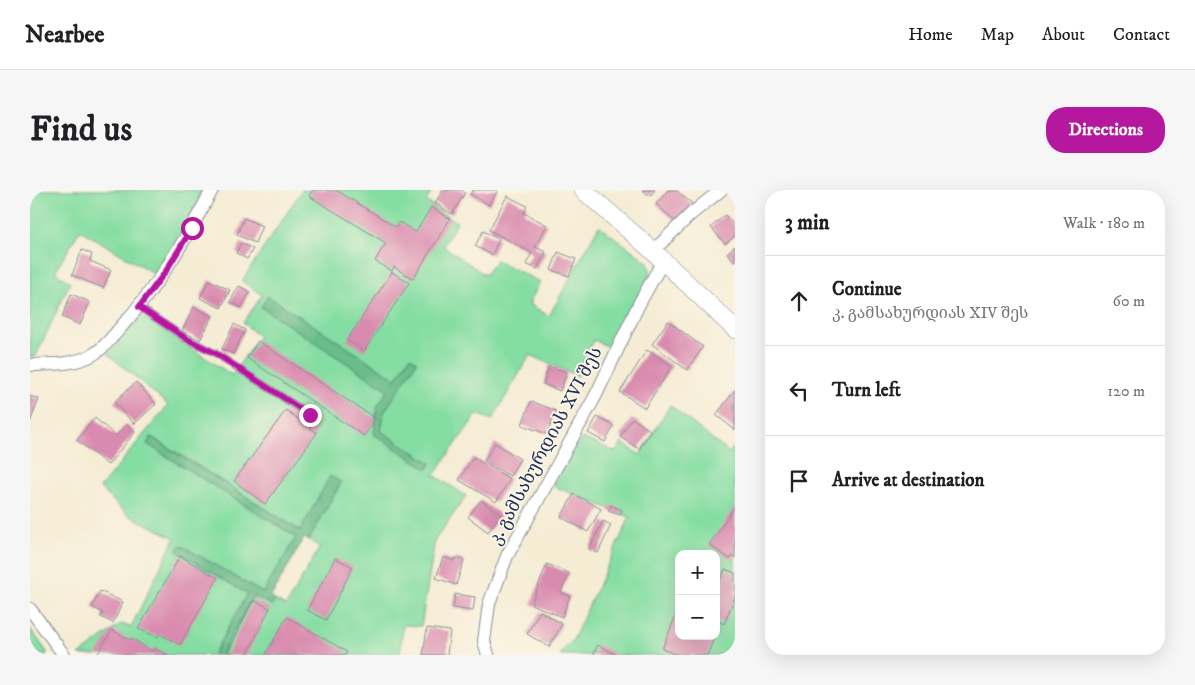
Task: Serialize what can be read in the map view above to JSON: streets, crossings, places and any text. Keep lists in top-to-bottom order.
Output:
{
  "streets": {
    "street": ["კ. გამსახურდიას XVI შეს"]
  },
  "page": {
    "header": "Nearbee",
    "nav": [
      "Home",
      "Map",
      "About",
      "Contact"
    ],
    "buttons": "Directions",
    "title": "Find us",
    "heading": ["3 min", "Walk · 180 m"],
    "list": [
      ["Continue", "კ. გამსახურდიას XIV შეს", "60 m"],
      ["Turn left", "120 m"],
      "Arrive at destination"
    ],
    "map_buttons": ["+", "−"]
  }
}
